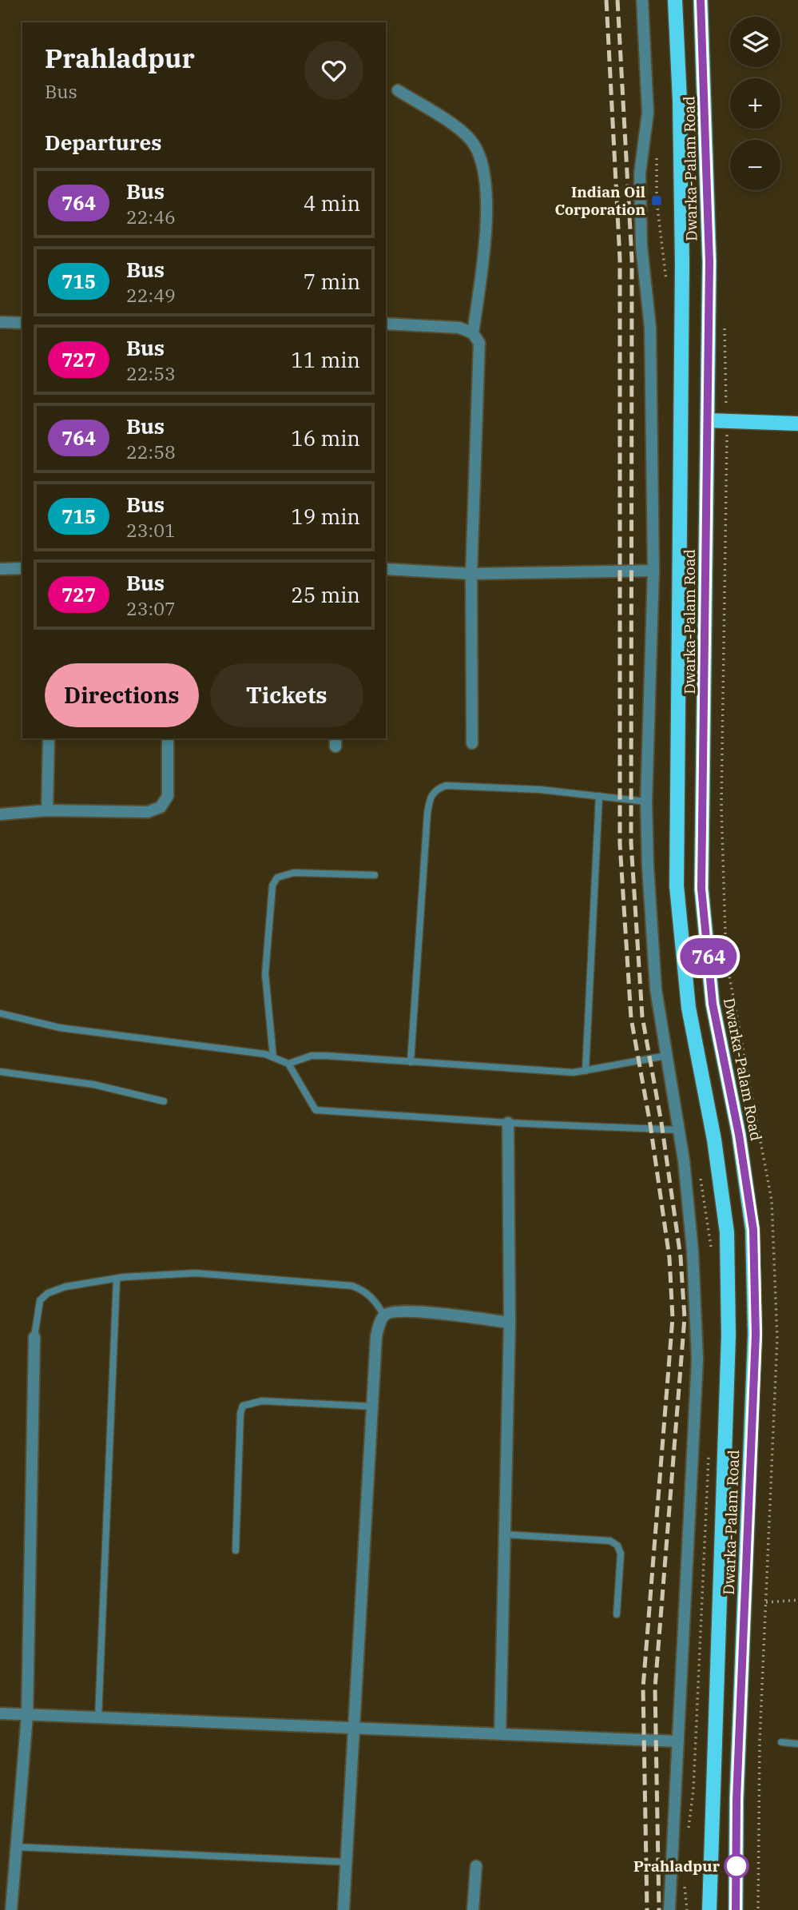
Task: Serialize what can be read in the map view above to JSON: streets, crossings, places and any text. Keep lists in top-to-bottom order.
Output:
{
  "streets": {
    "main road": ["Dwarka-Palam Road"]
  },
  "places": {
    "transit": ["Indian Oil Corporation"],
    "other": ["Prahladpur"]
  },
  "lines": ["bus line 764"],
  "page": {
    "on_map": "764",
    "map_buttons": ["+", "−"],
    "heading": [
      ["Prahladpur", "Bus"],
      "Departures"
    ],
    "list": [
      {
        "mark": "764",
        "name": "Bus",
        "note": "22:46",
        "value": "4 min"
      },
      {
        "mark": "715",
        "name": "Bus",
        "note": "22:49",
        "value": "7 min"
      },
      {
        "mark": "727",
        "name": "Bus",
        "note": "22:53",
        "value": "11 min"
      },
      {
        "mark": "764",
        "name": "Bus",
        "note": "22:58",
        "value": "16 min"
      },
      {
        "mark": "715",
        "name": "Bus",
        "note": "23:01",
        "value": "19 min"
      },
      {
        "mark": "727",
        "name": "Bus",
        "note": "23:07",
        "value": "25 min"
      }
    ],
    "buttons": ["Directions", "Tickets"]
  }
}
